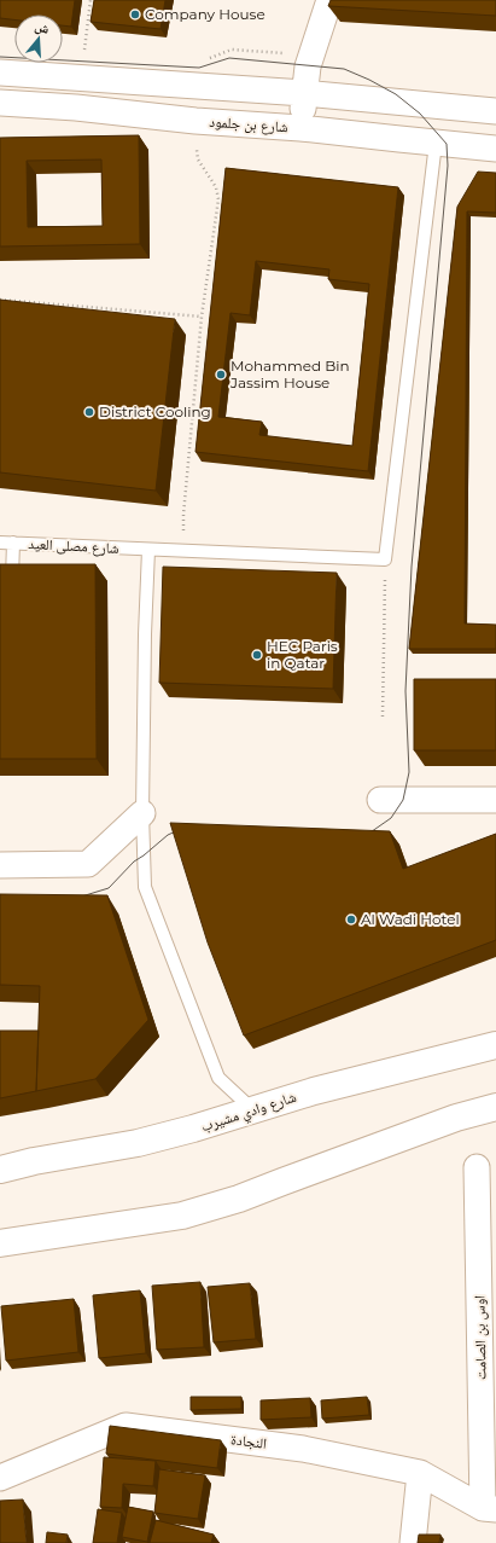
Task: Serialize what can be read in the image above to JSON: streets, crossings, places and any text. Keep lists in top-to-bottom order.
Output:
{
  "streets": {
    "street": [
      "شارع بن جلمود",
      "شارع وادي مشيرب",
      "اوس بن الصامت",
      "النجادة"
    ],
    "lane": ["شارع مصلى العيد"]
  },
  "crossings": [
    ["اوس بن الصامت", "النجادة"]
  ],
  "places": [
    "Company House",
    "Mohammed Bin Jassim House",
    "District Cooling",
    "HEC Paris in Qatar",
    "Al Wadi Hotel"
  ],
  "north": "top"
}
